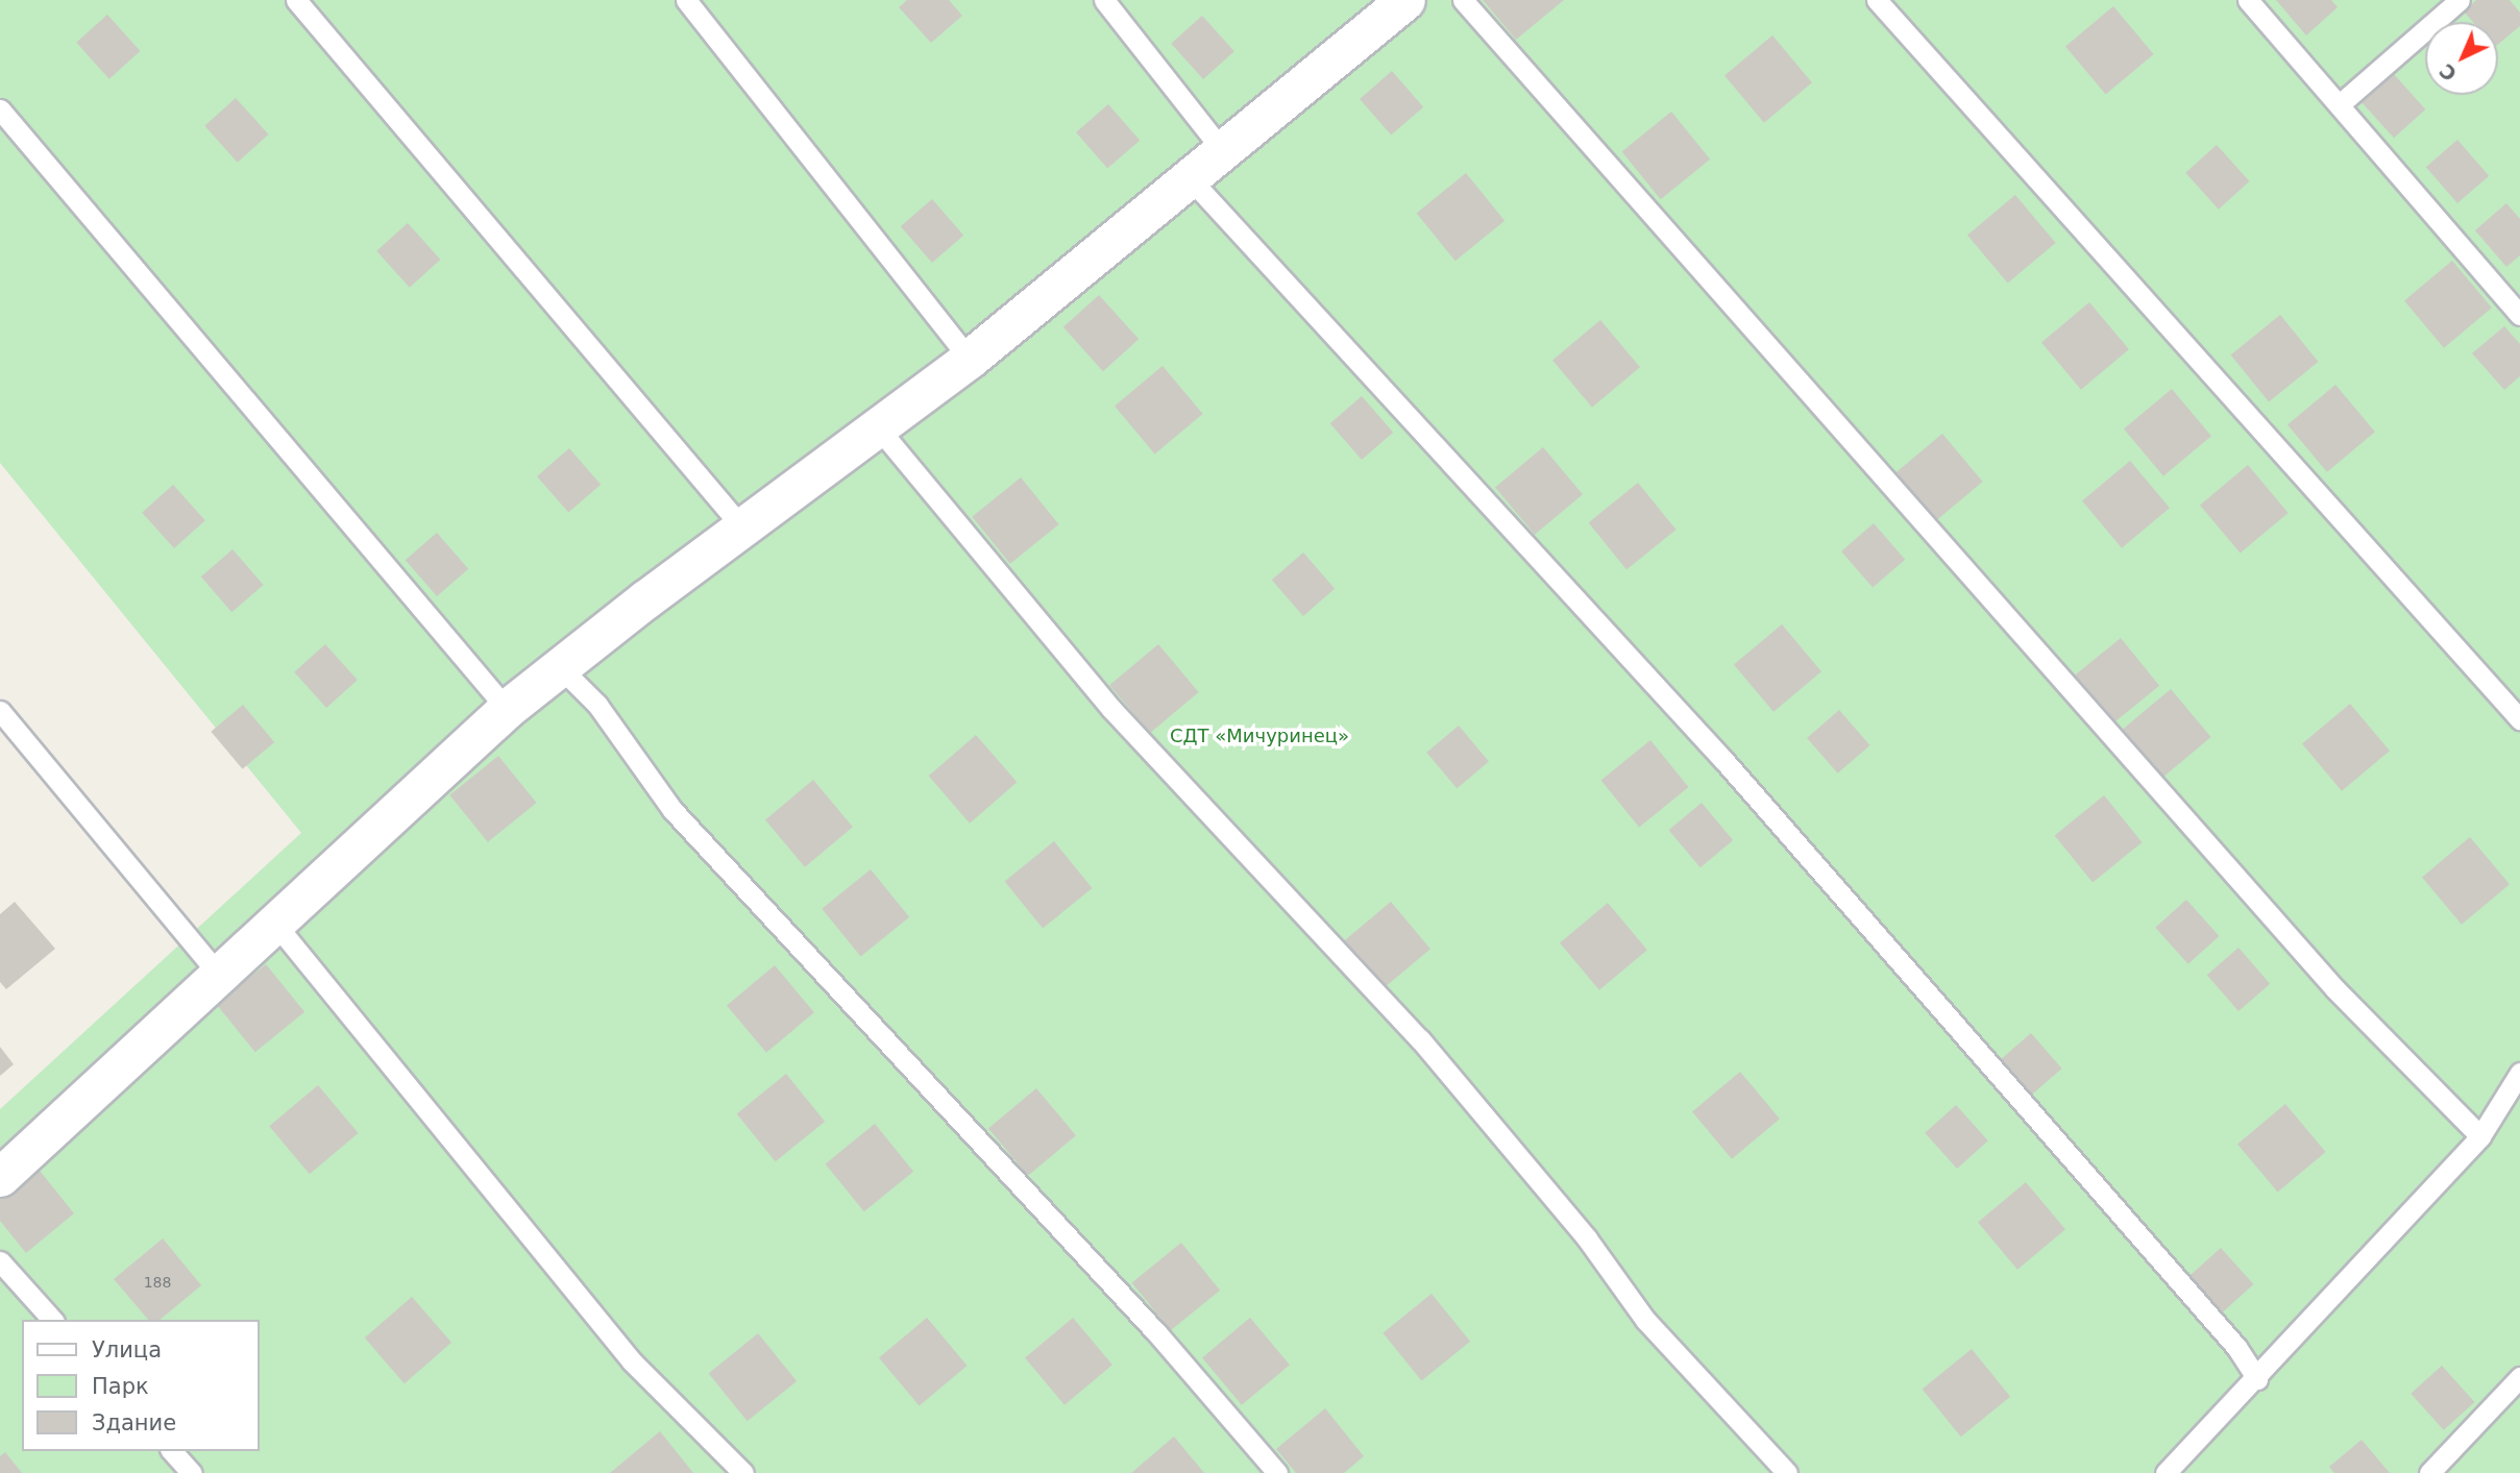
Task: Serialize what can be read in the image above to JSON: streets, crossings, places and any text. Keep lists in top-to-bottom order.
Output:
{
  "parks": ["СДТ «Мичуринец»"],
  "house_numbers": ["188"],
  "legend": ["Улица", "Парк", "Здание"],
  "north": "bottom left"
}
